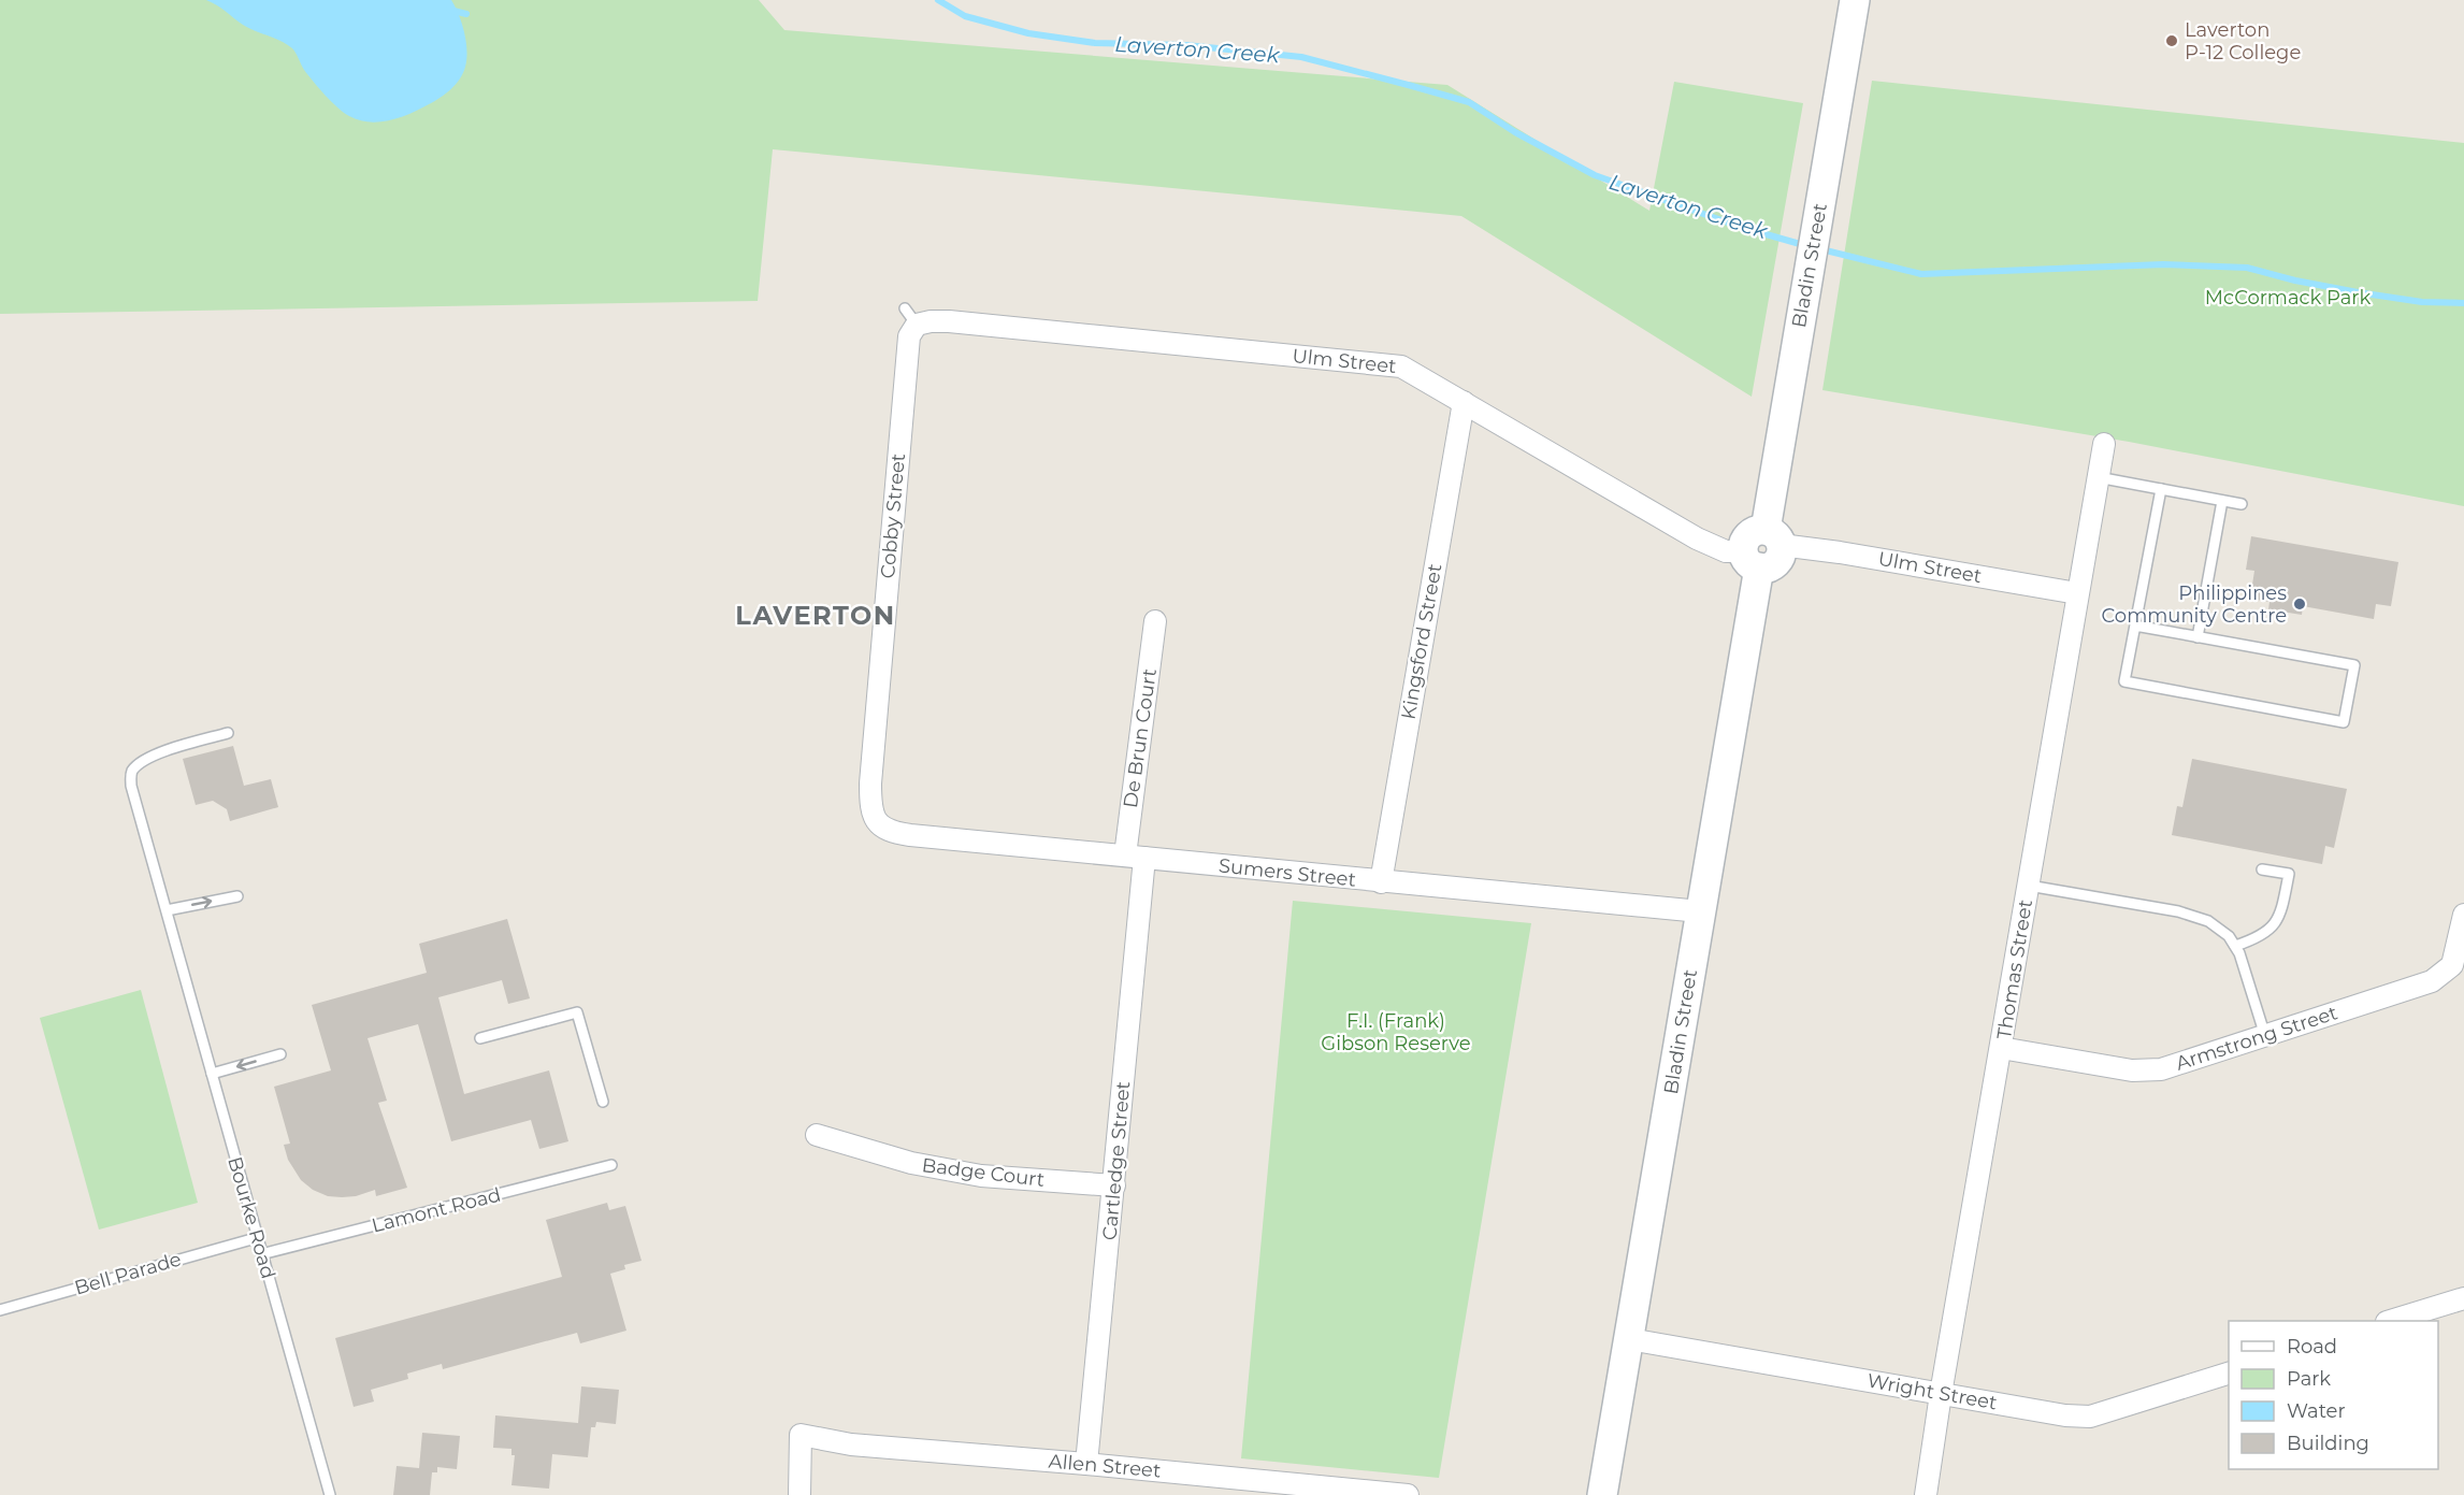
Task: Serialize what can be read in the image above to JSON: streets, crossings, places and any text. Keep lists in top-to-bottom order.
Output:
{
  "streets": {
    "street": [
      "Bladin Street",
      "Ulm Street",
      "Cobby Street",
      "Kingsford Street",
      "De Brun Court",
      "Sumers Street",
      "Thomas Street",
      "Armstrong Street",
      "Cartledge Street",
      "Badge Court",
      "Wright Street",
      "Allen Street"
    ],
    "lane": ["Lamont Road", "Bourke Road", "Bell Parade"]
  },
  "crossings": [
    ["Bladin Street", "Ulm Street"],
    ["Bladin Street", "Sumers Street"],
    ["Bladin Street", "Wright Street"],
    ["Ulm Street", "Cobby Street"],
    ["Ulm Street", "Kingsford Street"],
    ["Ulm Street", "Thomas Street"],
    ["Cobby Street", "Sumers Street"],
    ["Kingsford Street", "Sumers Street"],
    ["De Brun Court", "Sumers Street"],
    ["De Brun Court", "Cartledge Street"],
    ["Sumers Street", "Cartledge Street"],
    ["Thomas Street", "Armstrong Street"],
    ["Thomas Street", "Wright Street"],
    ["Cartledge Street", "Badge Court"],
    ["Cartledge Street", "Allen Street"],
    ["Lamont Road", "Bourke Road"],
    ["Bourke Road", "Bell Parade"]
  ],
  "districts": ["LAVERTON"],
  "water": ["Laverton Creek"],
  "parks": ["McCormack Park", "F.I. (Frank) Gibson Reserve"],
  "places": ["Laverton P-12 College", "Philippines Community Centre"],
  "legend": [
    "Road",
    "Park",
    "Water",
    "Building"
  ]
}
